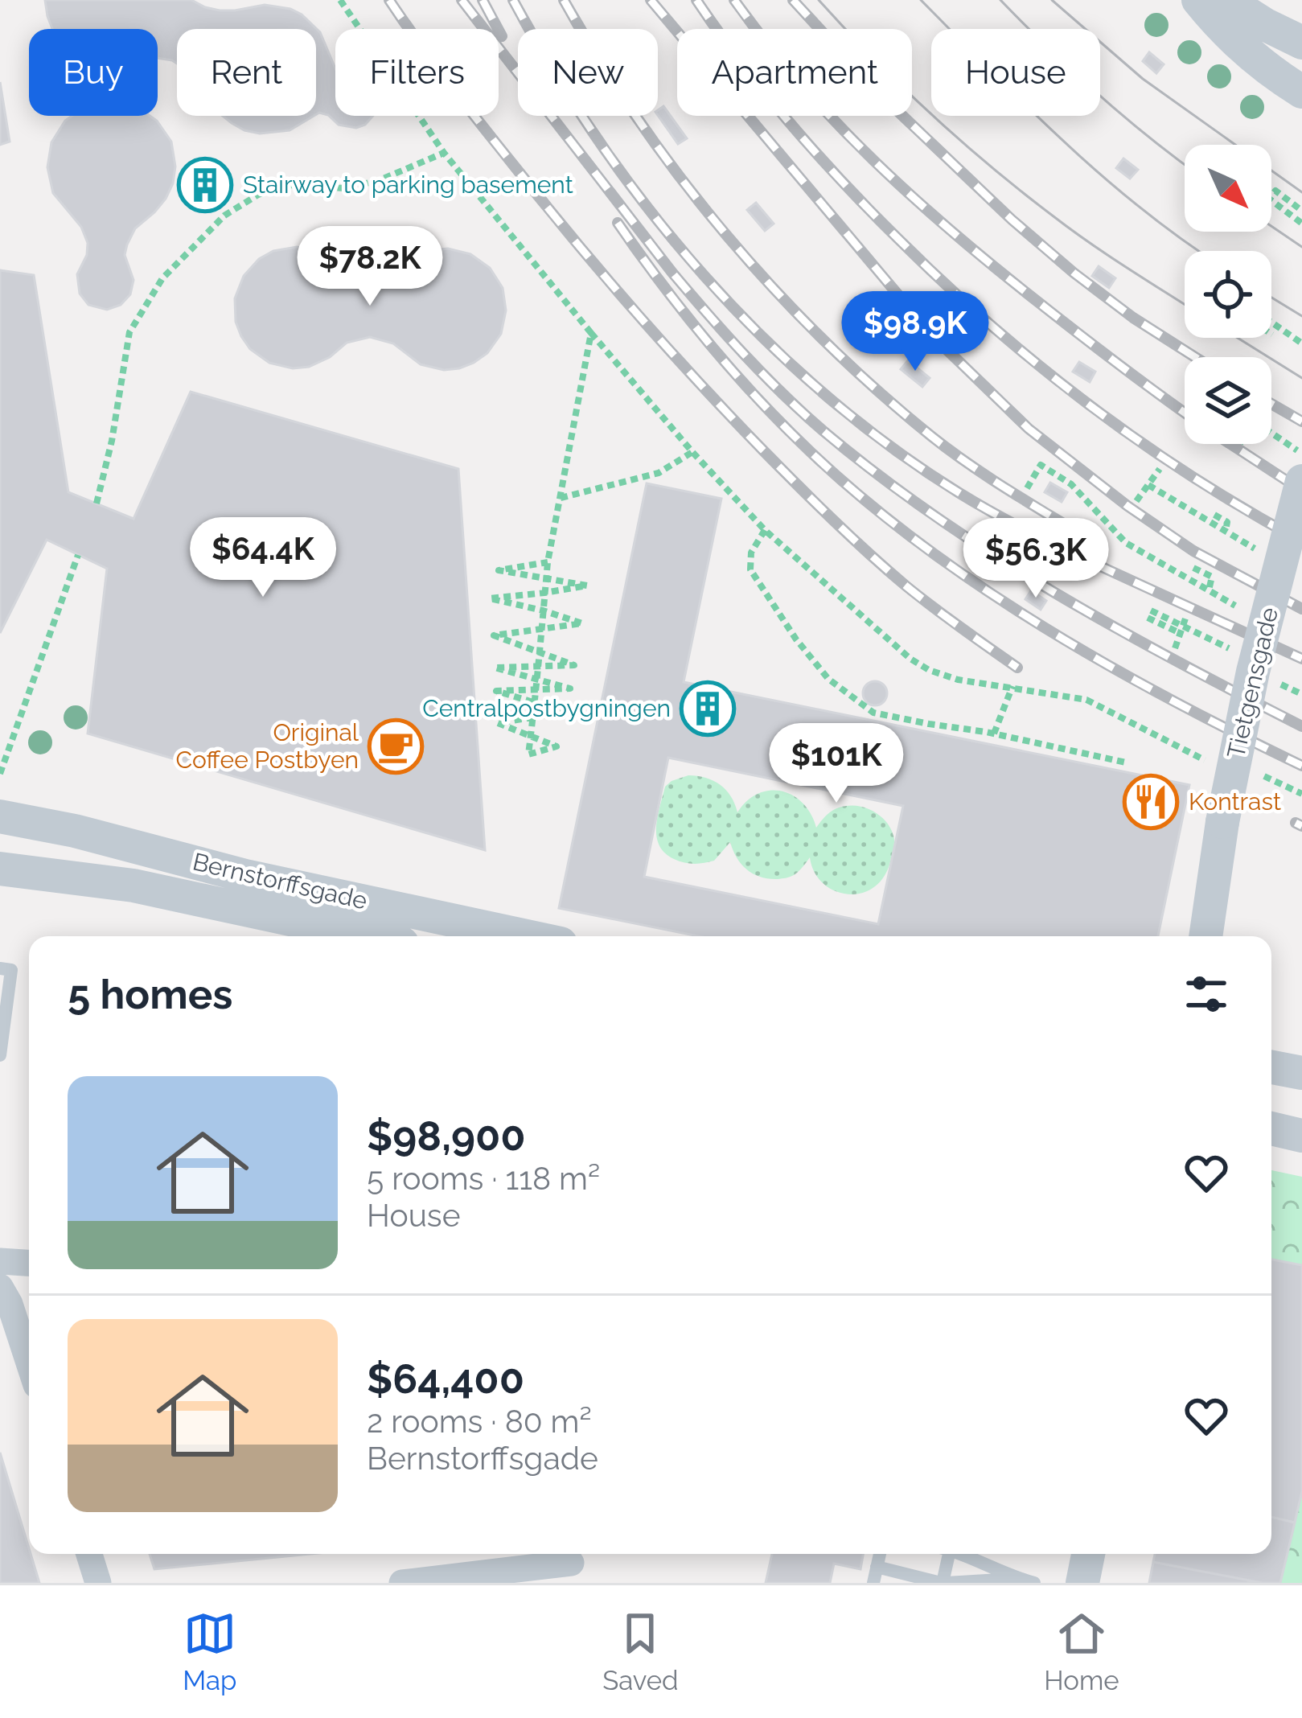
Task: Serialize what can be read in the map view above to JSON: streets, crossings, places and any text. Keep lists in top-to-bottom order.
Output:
{
  "streets": {
    "street": ["Tietgensgade", "Bernstorffsgade"]
  },
  "places": {
    "building": ["Stairway to parking basement", "Centralpostbygningen"],
    "cafe": ["Original Coffee Postbyen"],
    "restaurant": ["Kontrast"]
  },
  "north": "bottom right",
  "page": {
    "chip": [
      "Buy",
      "Rent",
      "Filters",
      "New",
      "Apartment",
      "House"
    ],
    "price": [
      "$78.2K",
      "$98.9K",
      "$64.4K",
      "$56.3K",
      "$101K"
    ],
    "heading": "5 homes",
    "list": [
      {
        "name": "$98,900",
        "note": "5 rooms · 118 m² · House"
      },
      {
        "name": "$64,400",
        "note": "2 rooms · 80 m² · Bernstorffsgade"
      }
    ],
    "tabs": ["Map", "Saved", "Home"]
  }
}
